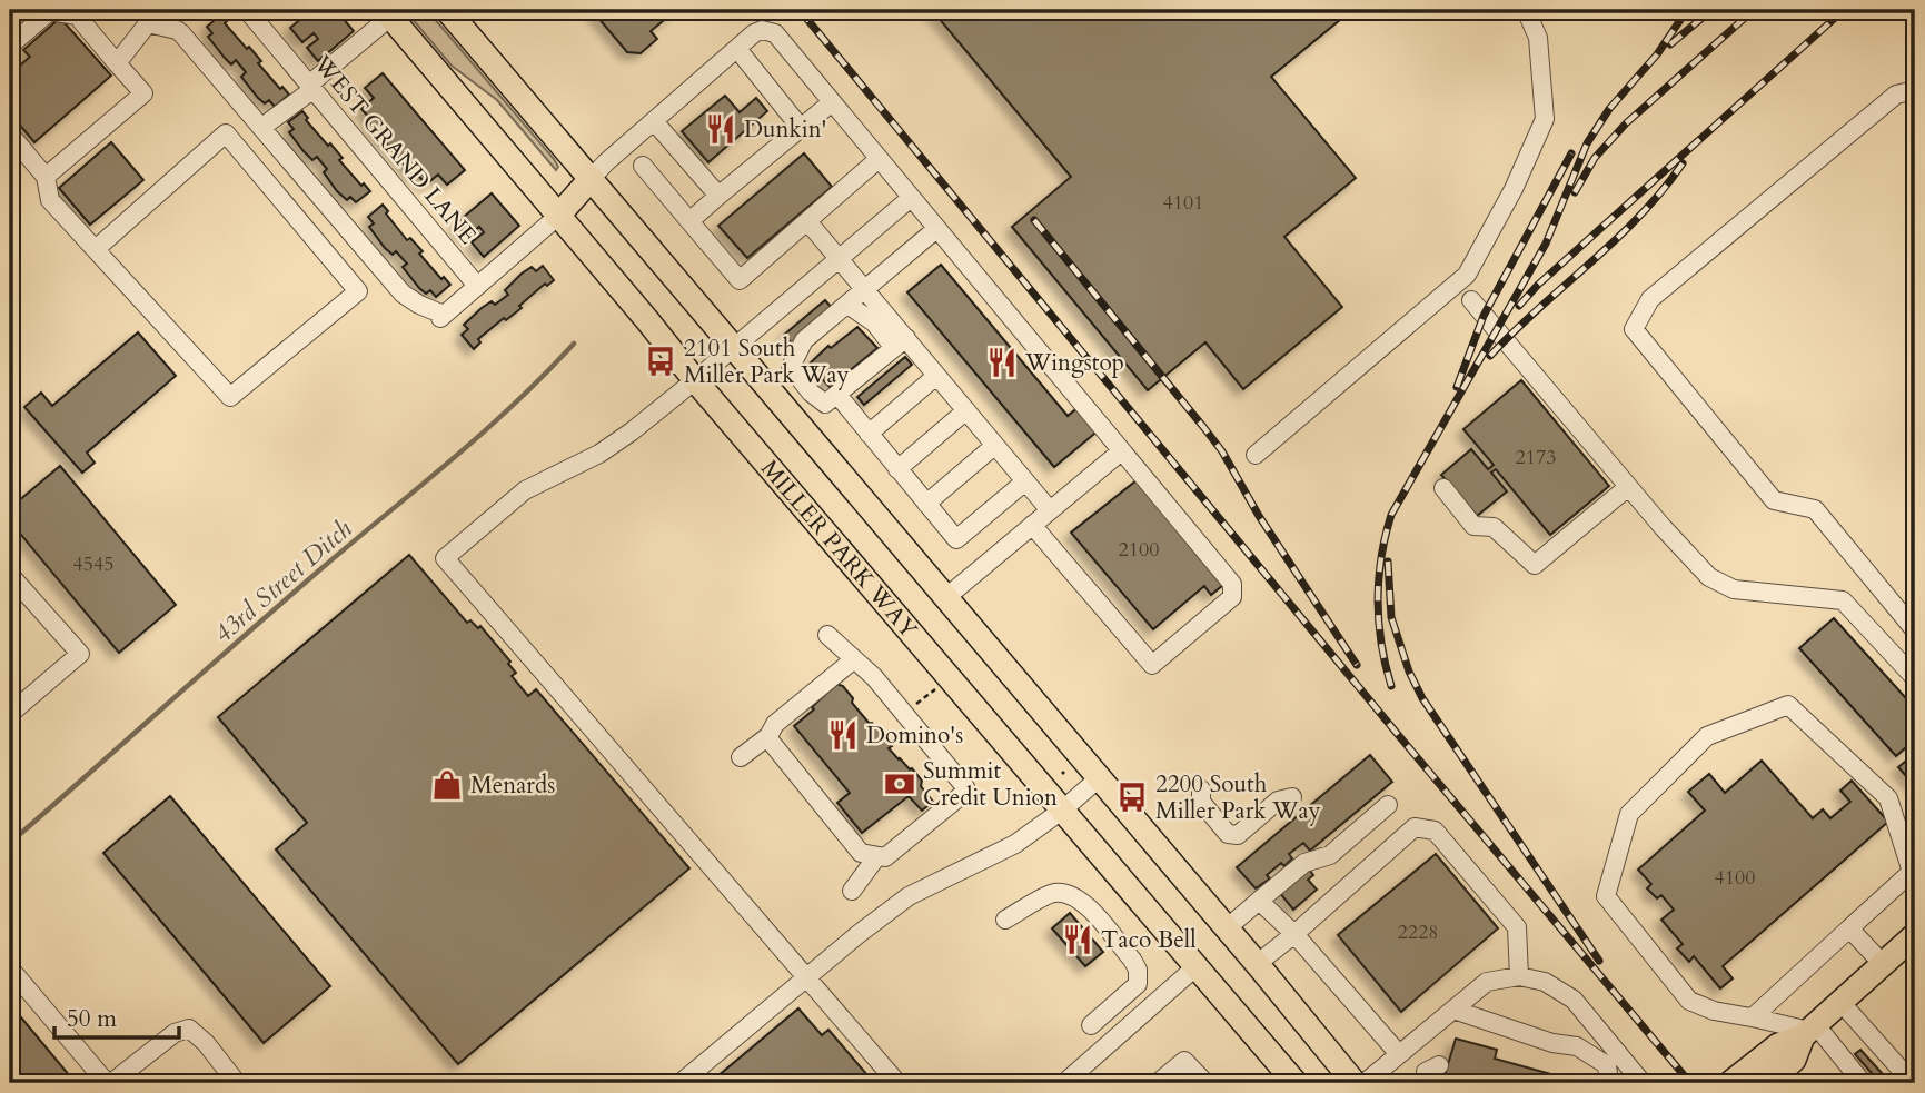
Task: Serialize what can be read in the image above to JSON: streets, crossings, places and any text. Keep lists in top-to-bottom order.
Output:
{
  "streets": {
    "main road": ["MILLER PARK WAY"],
    "street": ["WEST GRAND LANE"]
  },
  "water": ["43rd Street Ditch"],
  "places": {
    "restaurant": [
      "Dunkin'",
      "Wingstop",
      "Domino's",
      "Taco Bell"
    ],
    "bus stop": ["2101 South Miller Park Way", "2200 South Miller Park Way"],
    "bank": ["Summit Credit Union"],
    "shop": ["Menards"]
  },
  "house_numbers": [
    "4101",
    "2173",
    "2100",
    "4545",
    "4100",
    "2228"
  ],
  "scale_bar": "50 m"
}
